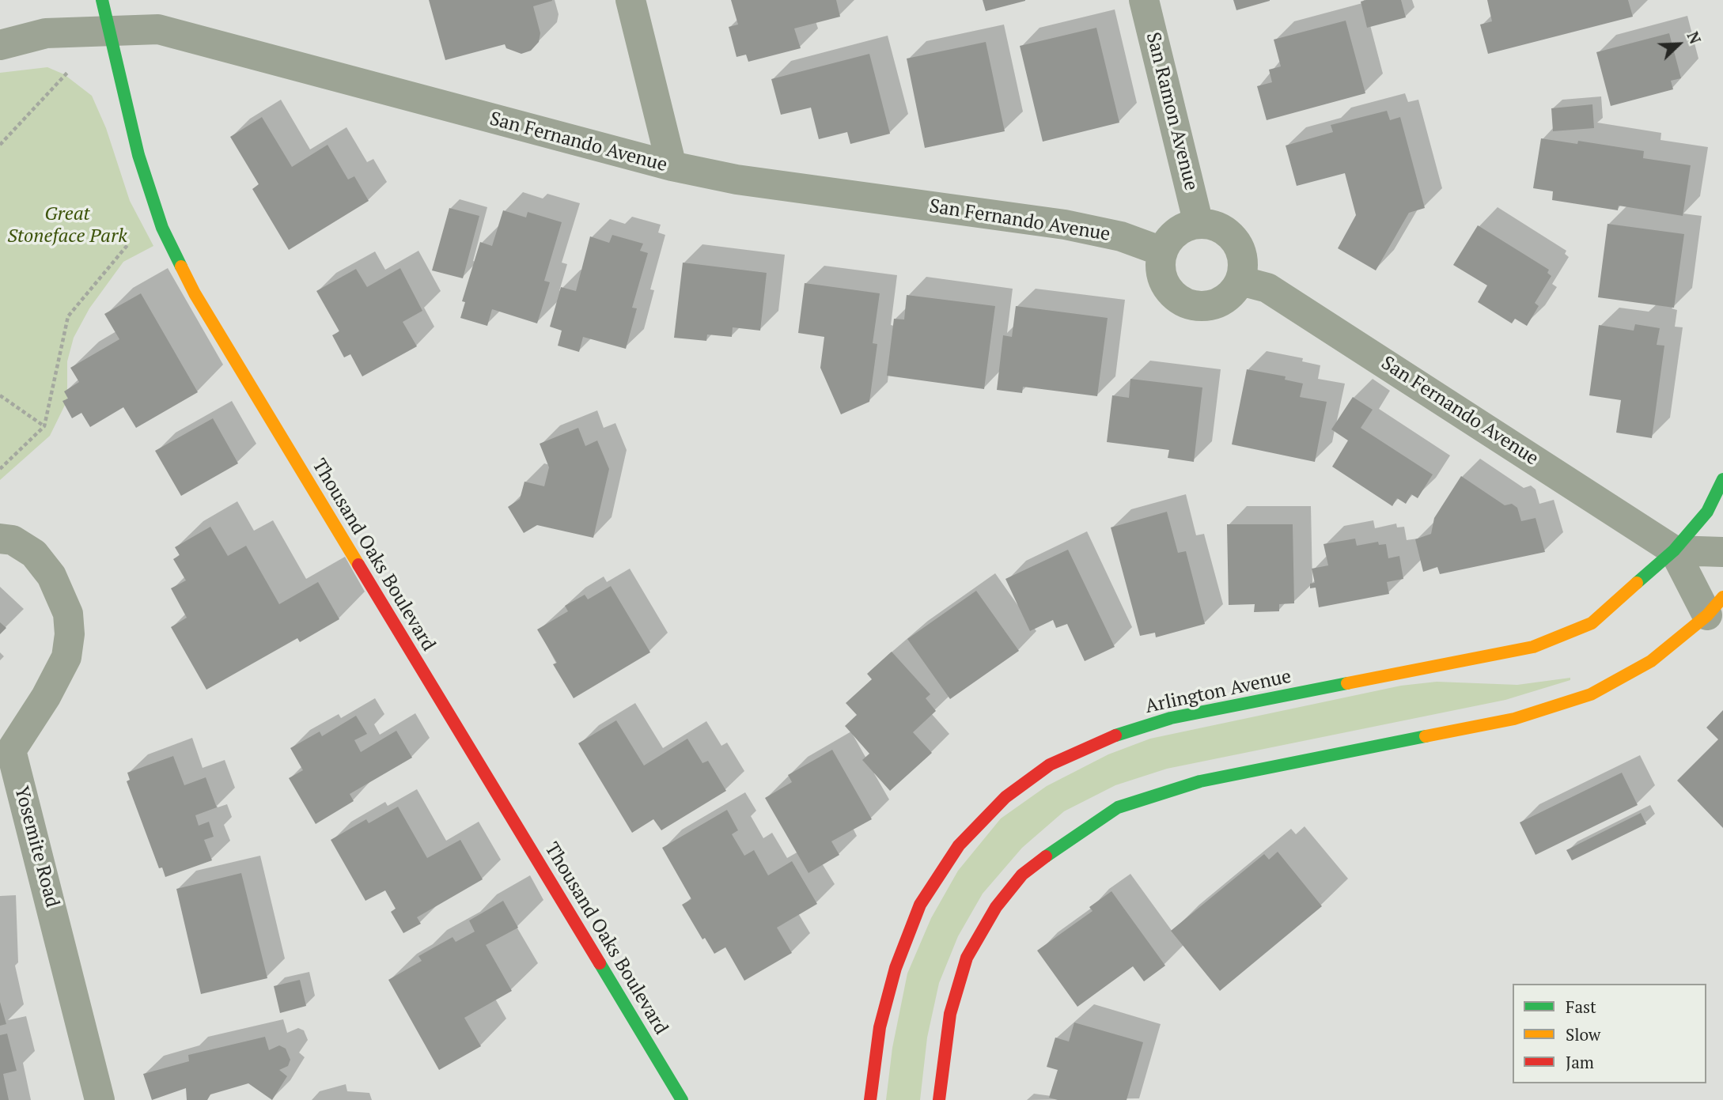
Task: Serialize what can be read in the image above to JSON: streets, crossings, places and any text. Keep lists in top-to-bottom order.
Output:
{
  "streets": {
    "main road": ["Thousand Oaks Boulevard", "Arlington Avenue"],
    "street": ["San Ramon Avenue", "San Fernando Avenue", "Yosemite Road"]
  },
  "crossings": [
    ["San Ramon Avenue", "San Fernando Avenue"],
    ["San Fernando Avenue", "Thousand Oaks Boulevard"],
    ["San Fernando Avenue", "Arlington Avenue"]
  ],
  "parks": ["Great Stoneface Park"],
  "legend": ["Fast", "Slow", "Jam"],
  "north": "top right"
}
